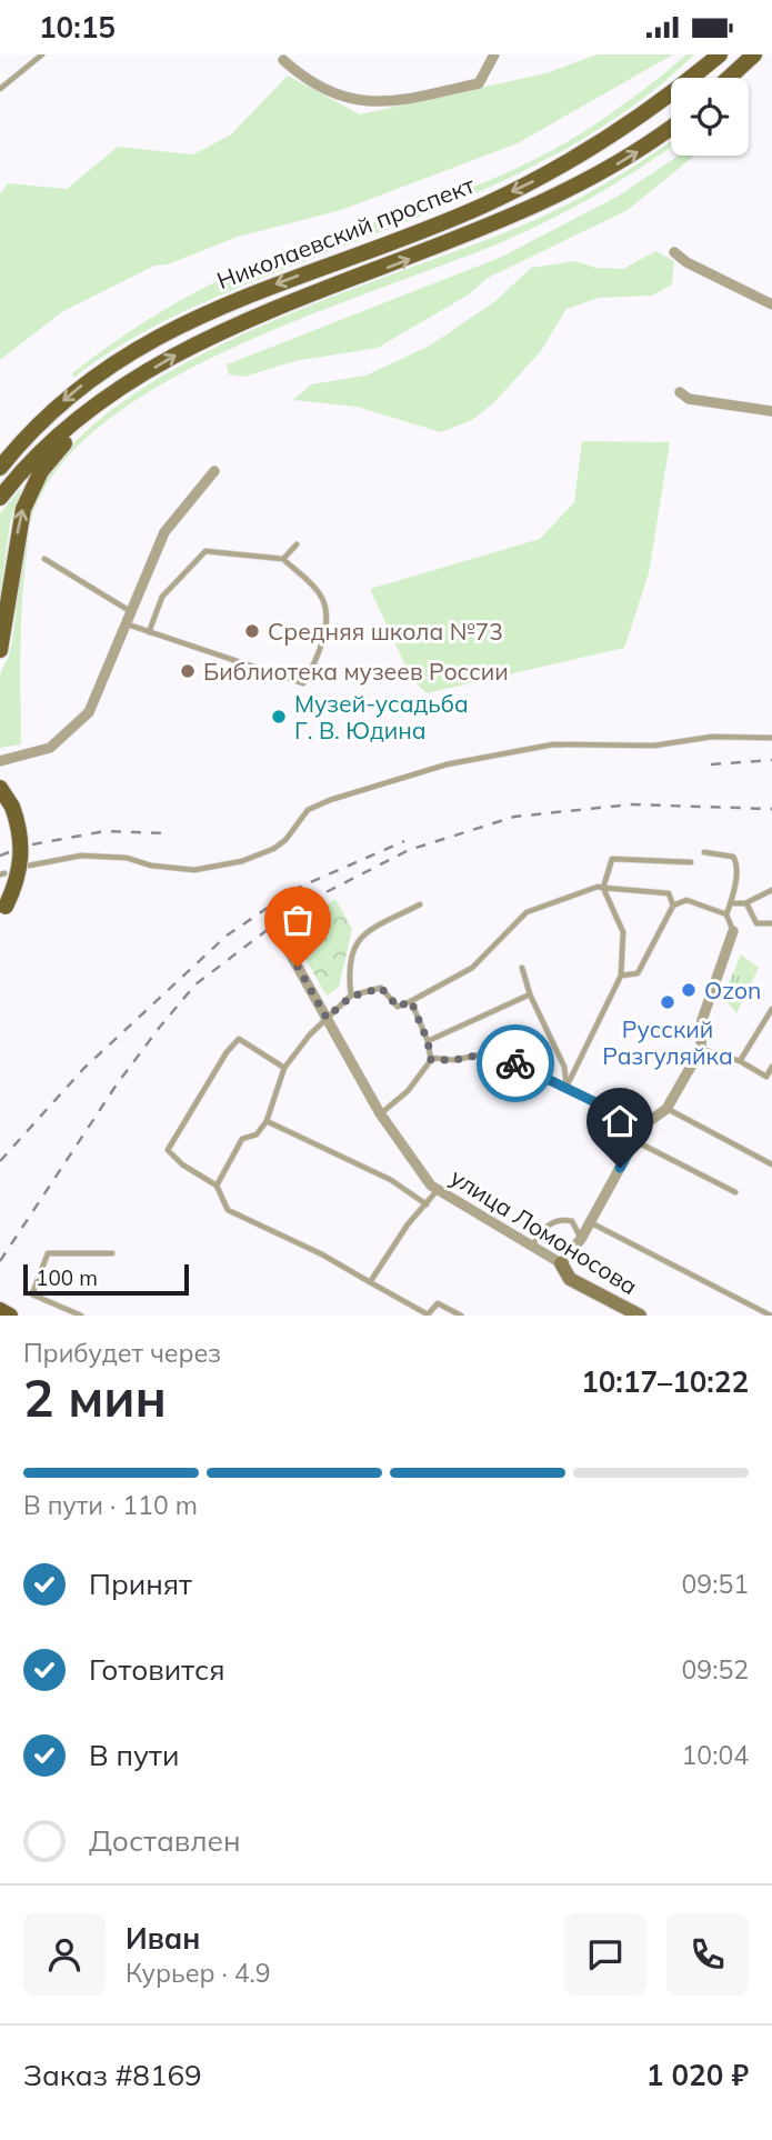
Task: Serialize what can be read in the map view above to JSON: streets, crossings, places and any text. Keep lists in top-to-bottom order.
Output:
{
  "streets": {
    "main road": ["Николаевский проспект"],
    "street": ["улица Ломоносова"]
  },
  "places": [
    "Средняя школа №73",
    "Библиотека музеев России",
    "Музей-усадьба Г. В. Юдина",
    "Ozon",
    "Русский Разгуляйка"
  ],
  "scale_bar": "100 m",
  "page": {
    "status": "10:15",
    "scale": "100 m",
    "heading": ["2 мин", "Прибудет через", "10:17–10:22"],
    "panel": [
      "Иван",
      "Курьер · 4.9",
      "Заказ #8169",
      "1 020 ₽"
    ],
    "bar": "В пути · 110 m",
    "list": [
      ["Принят", "09:51"],
      ["Готовится", "09:52"],
      ["В пути", "10:04"],
      "Доставлен"
    ]
  }
}
